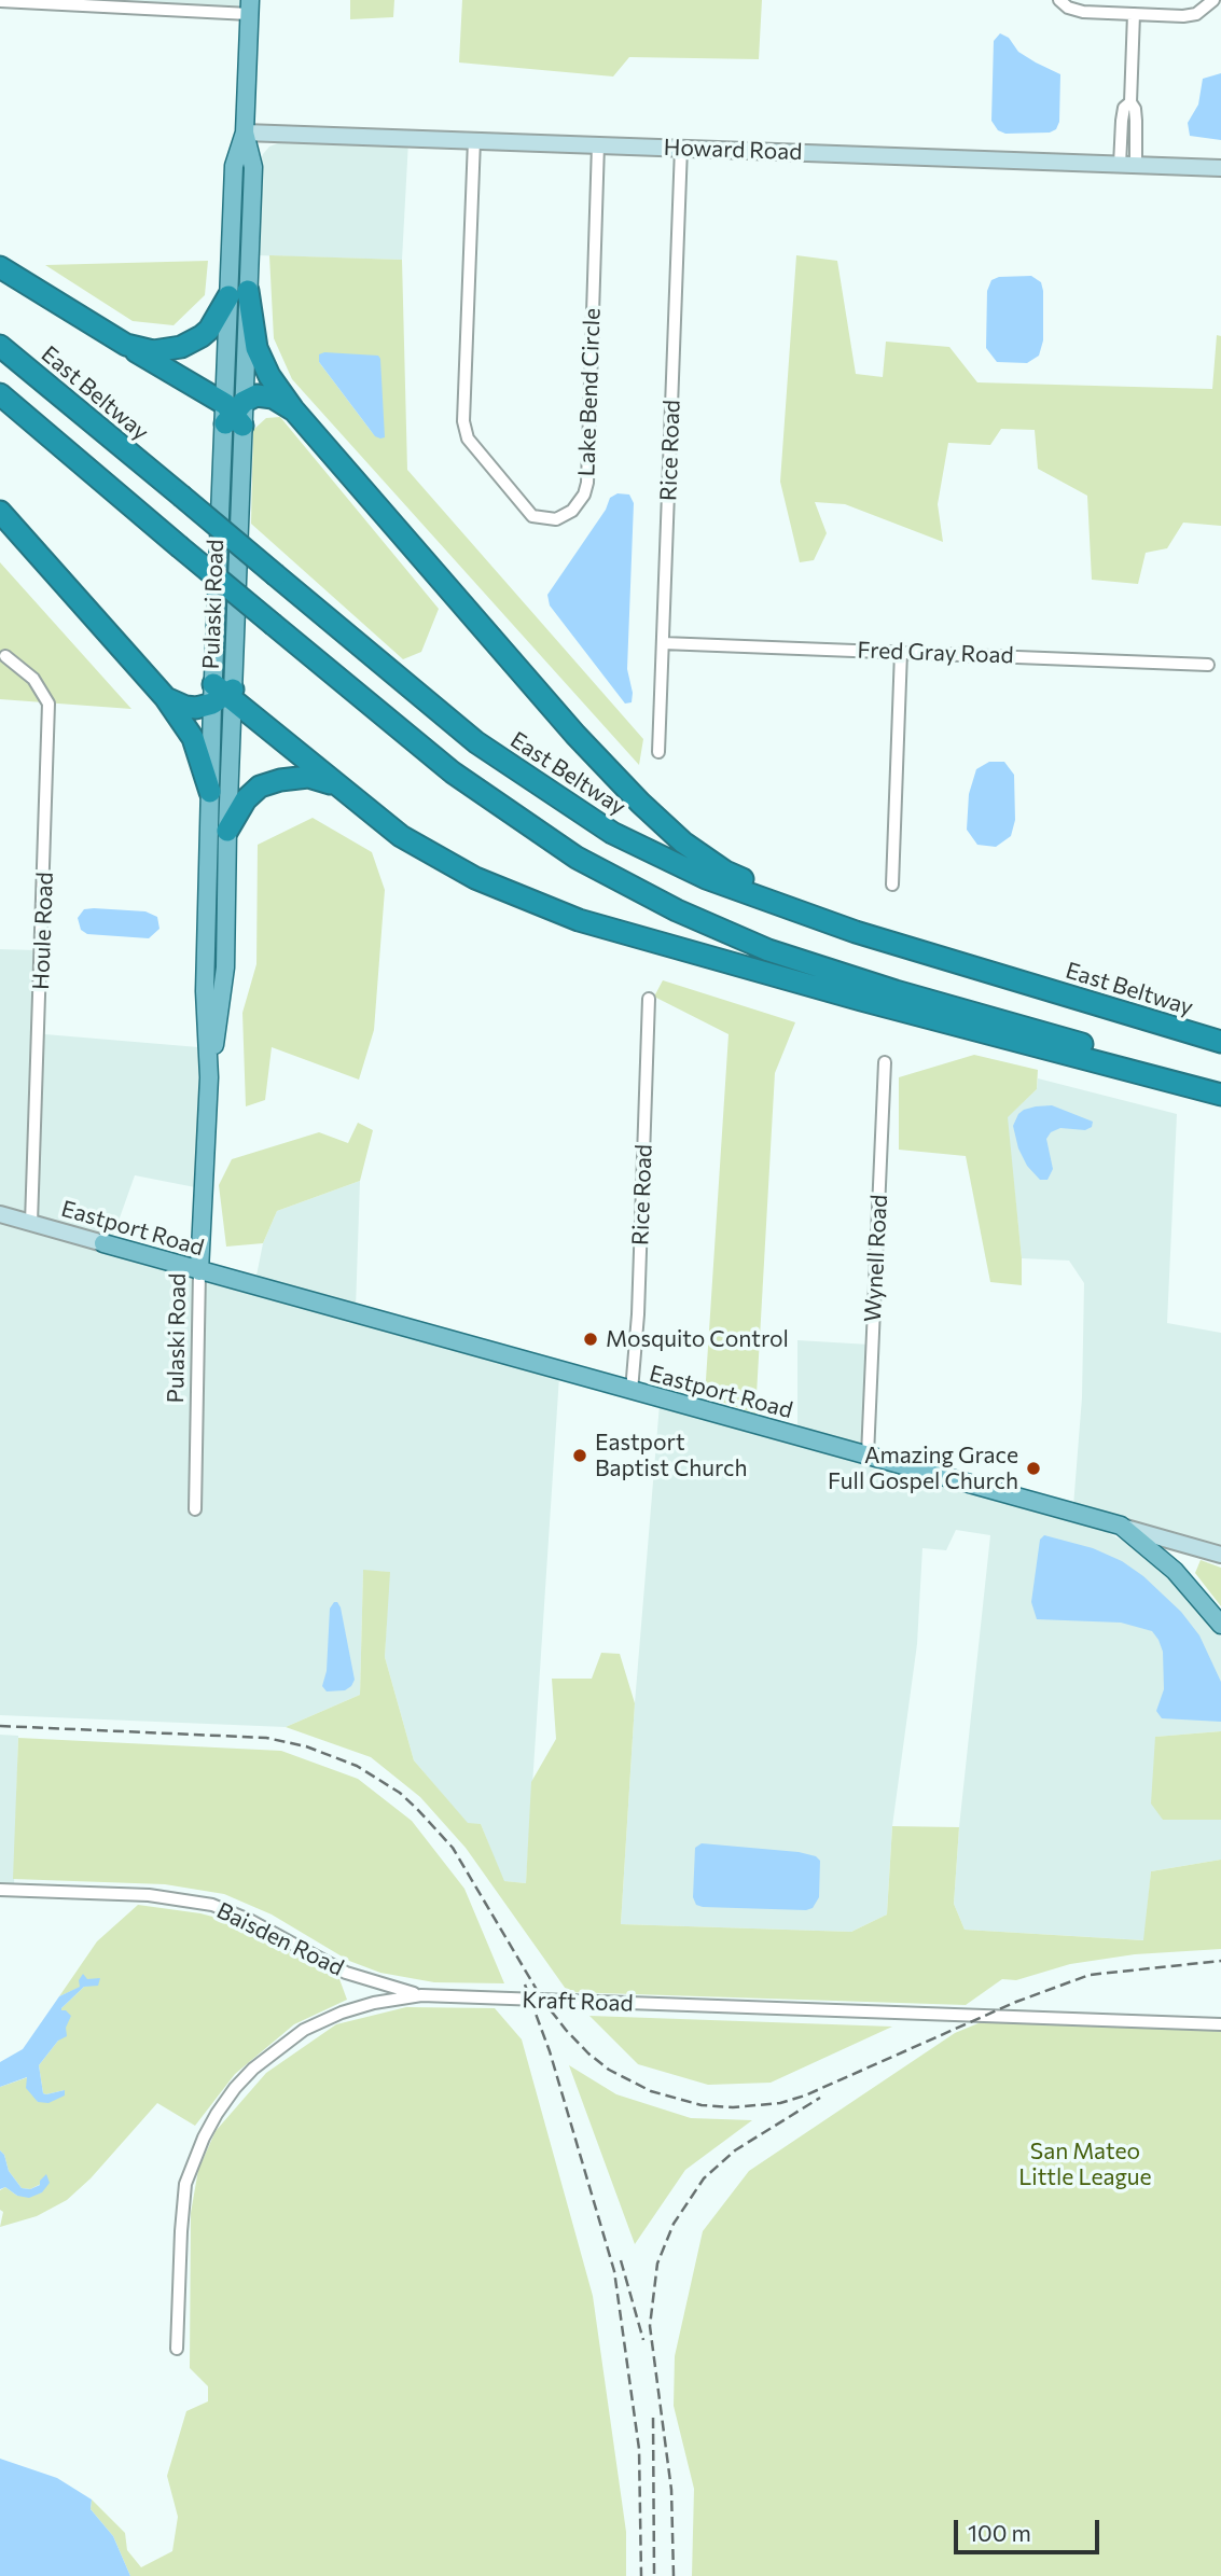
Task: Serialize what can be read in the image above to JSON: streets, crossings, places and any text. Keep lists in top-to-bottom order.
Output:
{
  "streets": {
    "highway": ["East Beltway"],
    "main road": ["Pulaski Road", "Eastport Road"],
    "street": [
      "Howard Road",
      "Lake Bend Circle",
      "Rice Road",
      "Fred Gray Road",
      "Houle Road",
      "Wynell Road",
      "Baisden Road",
      "Kraft Road"
    ]
  },
  "crossings": [
    ["Howard Road", "Lake Bend Circle"],
    ["Howard Road", "Rice Road"],
    ["Howard Road", "Pulaski Road"],
    ["Rice Road", "Fred Gray Road"],
    ["Rice Road", "Eastport Road"],
    ["Pulaski Road", "Eastport Road"],
    ["Houle Road", "Eastport Road"],
    ["Eastport Road", "Wynell Road"],
    ["Baisden Road", "Kraft Road"]
  ],
  "parks": ["San Mateo Little League"],
  "places": ["Mosquito Control", "Eastport Baptist Church", "Amazing Grace Full Gospel Church"],
  "scale_bar": "100 m"
}
